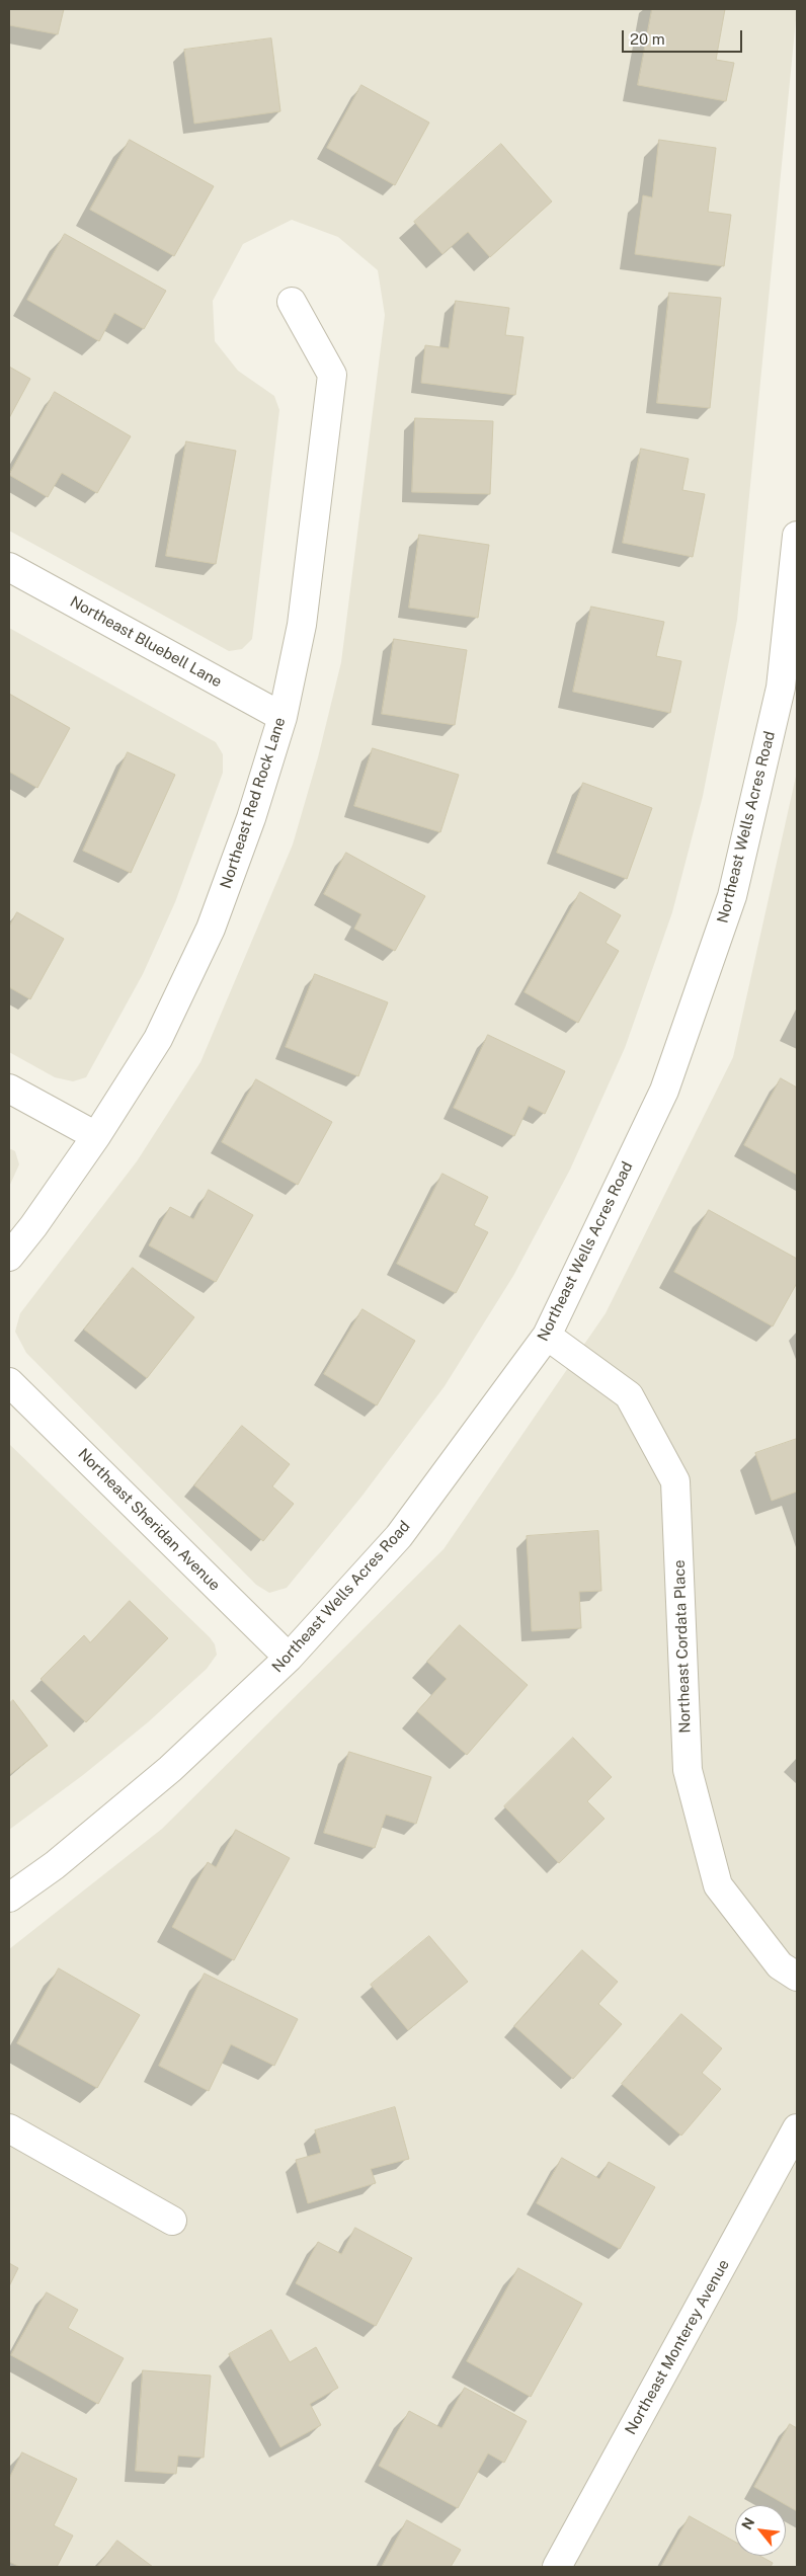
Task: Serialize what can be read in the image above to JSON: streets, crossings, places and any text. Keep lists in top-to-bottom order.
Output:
{
  "streets": {
    "street": [
      "Northeast Bluebell Lane",
      "Northeast Red Rock Lane",
      "Northeast Wells Acres Road",
      "Northeast Sheridan Avenue",
      "Northeast Cordata Place",
      "Northeast Monterey Avenue"
    ]
  },
  "crossings": [
    ["Northeast Bluebell Lane", "Northeast Red Rock Lane"],
    ["Northeast Wells Acres Road", "Northeast Sheridan Avenue"],
    ["Northeast Wells Acres Road", "Northeast Cordata Place"]
  ],
  "scale_bar": "20 m",
  "north": "top left"
}
